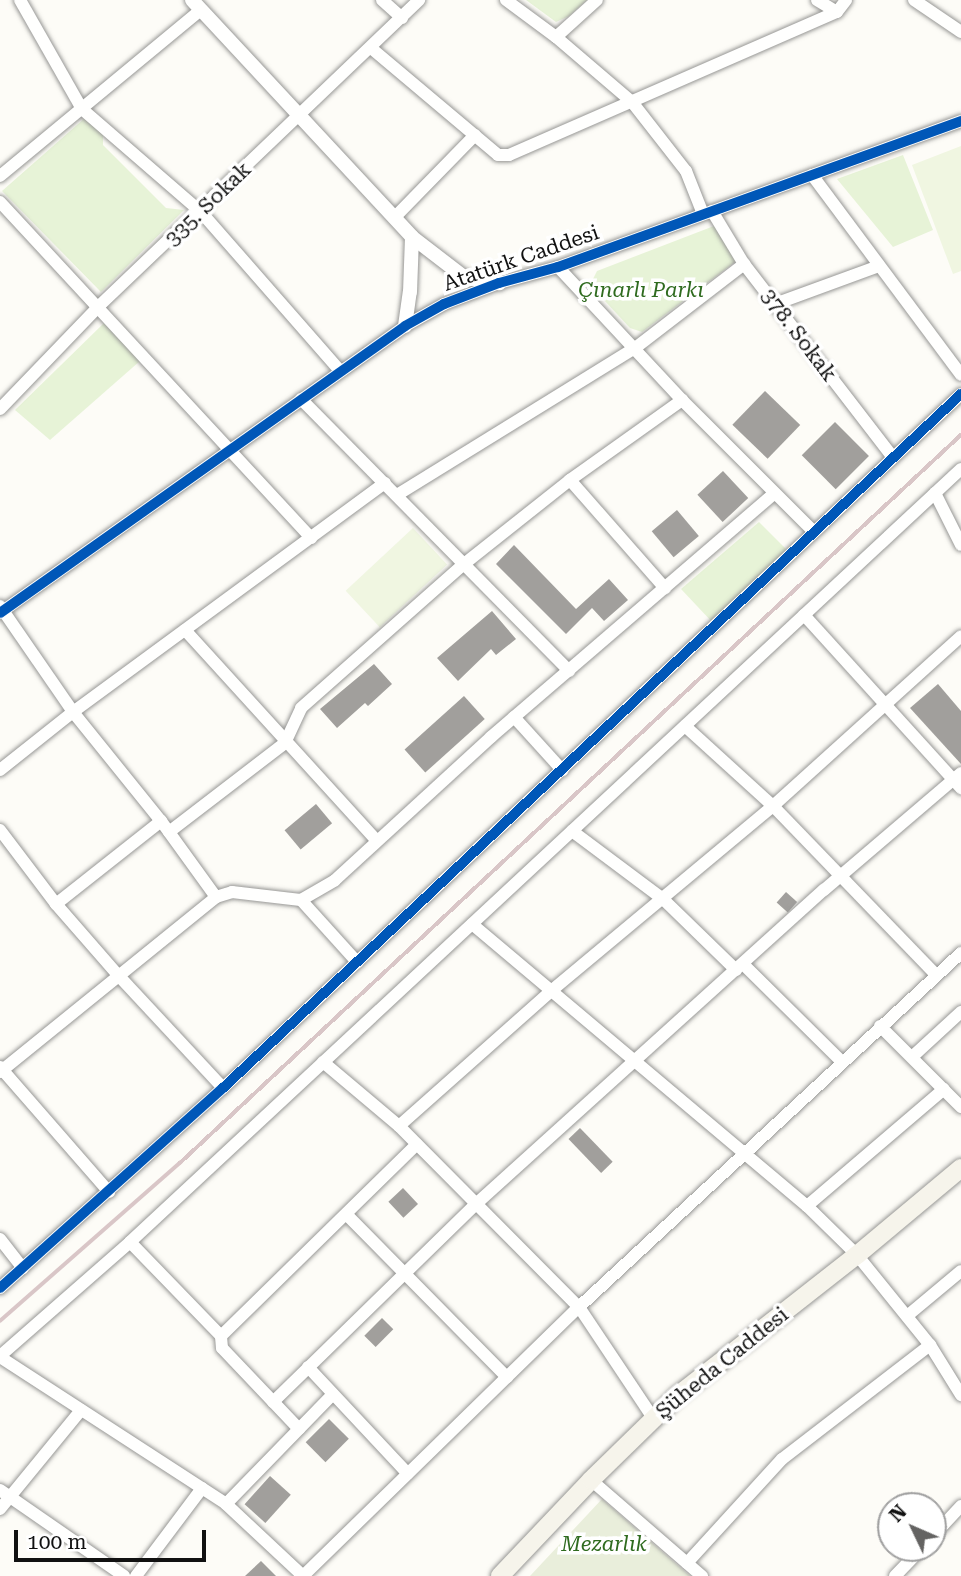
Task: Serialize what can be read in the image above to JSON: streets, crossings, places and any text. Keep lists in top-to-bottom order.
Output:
{
  "streets": {
    "main road": ["Şüheda Caddesi"],
    "street": ["335. Sokak", "Atatürk Caddesi", "378. Sokak"]
  },
  "crossings": [
    ["Atatürk Caddesi", "378. Sokak"]
  ],
  "parks": ["Çınarlı Parkı", "Mezarlık"],
  "scale_bar": "100 m",
  "north": "top left"
}
